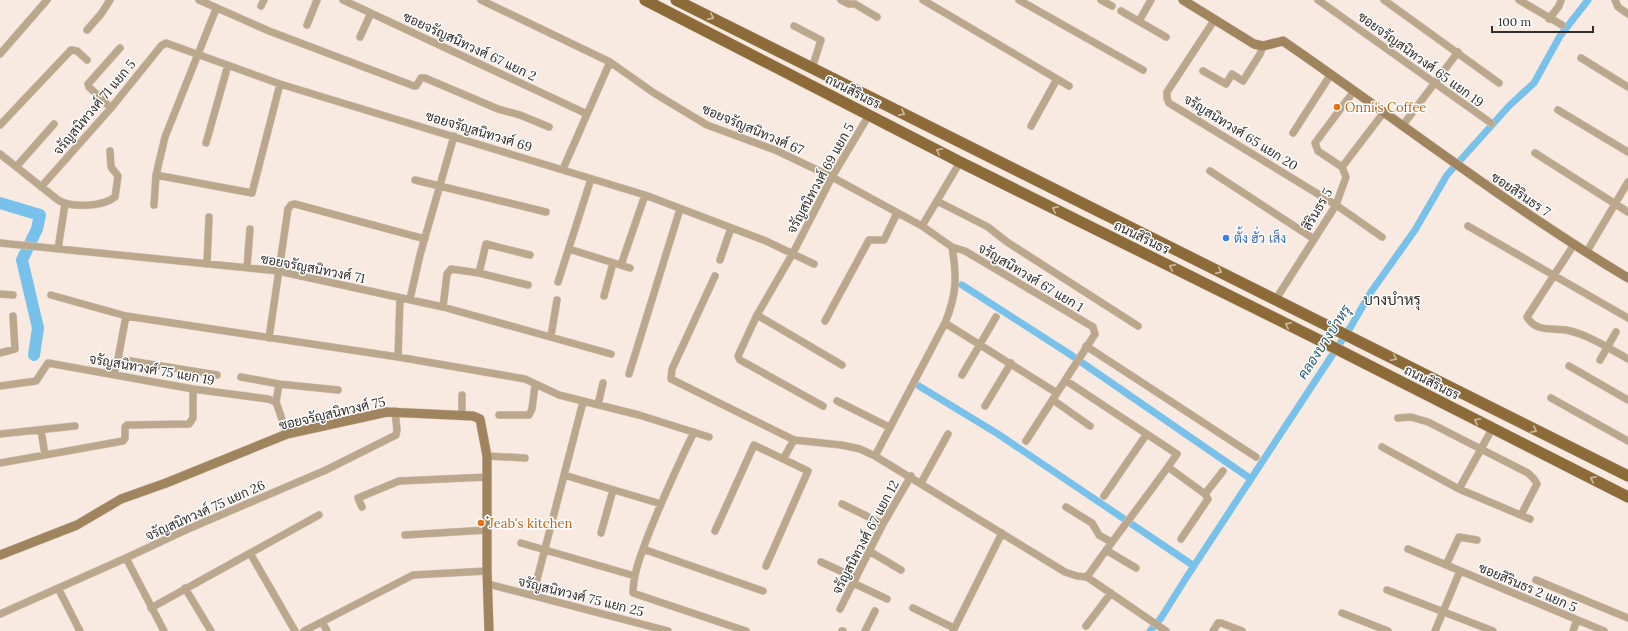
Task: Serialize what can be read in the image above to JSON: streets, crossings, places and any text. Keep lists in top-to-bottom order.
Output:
{
  "streets": {
    "main road": ["ถนนสิรินธร"],
    "street": [
      "ซอยจรัญสนิทวงศ์ 67 แยก 2",
      "ซอยจรัญสนิทวงศ์ 65 แยก 19",
      "จรัญสนิทวงศ์ 71 แยก 5",
      "ซอยจรัญสนิทวงศ์ 67",
      "ซอยจรัญสนิทวงศ์ 69",
      "จรัญสนิทวงศ์ 65 แยก 20",
      "จรัญสนิทวงศ์ 69 แยก 5",
      "ซอยสิรินธร 7",
      "สิรินธร 5",
      "ซอยจรัญสนิทวงศ์ 71",
      "จรัญสนิทวงศ์ 67 แยก 1",
      "จรัญสนิทวงศ์ 75 แยก 19",
      "ซอยจรัญสนิทวงศ์ 75",
      "จรัญสนิทวงศ์ 75 แยก 26",
      "จรัญสนิทวงศ์ 67 แยก 12",
      "ซอยสิรินธร 2 แยก 5",
      "จรัญสนิทวงศ์ 75 แยก 25"
    ]
  },
  "crossings": [
    ["ถนนสิรินธร", "จรัญสนิทวงศ์ 69 แยก 5"],
    ["ถนนสิรินธร", "สิรินธร 5"],
    ["จรัญสนิทวงศ์ 71 แยก 5", "ซอยจรัญสนิทวงศ์ 69"],
    ["ซอยจรัญสนิทวงศ์ 67", "จรัญสนิทวงศ์ 69 แยก 5"],
    ["ซอยจรัญสนิทวงศ์ 67", "จรัญสนิทวงศ์ 67 แยก 1"],
    ["ซอยจรัญสนิทวงศ์ 69", "จรัญสนิทวงศ์ 69 แยก 5"],
    ["จรัญสนิทวงศ์ 65 แยก 20", "สิรินธร 5"],
    ["ซอยจรัญสนิทวงศ์ 75", "จรัญสนิทวงศ์ 75 แยก 26"],
    ["ซอยจรัญสนิทวงศ์ 75", "จรัญสนิทวงศ์ 75 แยก 25"]
  ],
  "districts": ["บางบำหรุ"],
  "water": ["คลองบางบำหรุ"],
  "places": ["Onni's Coffee", "ตั้ง ฮั่ว เส็ง", "๋Jeab's kitchen"],
  "scale_bar": "100 m"
}
